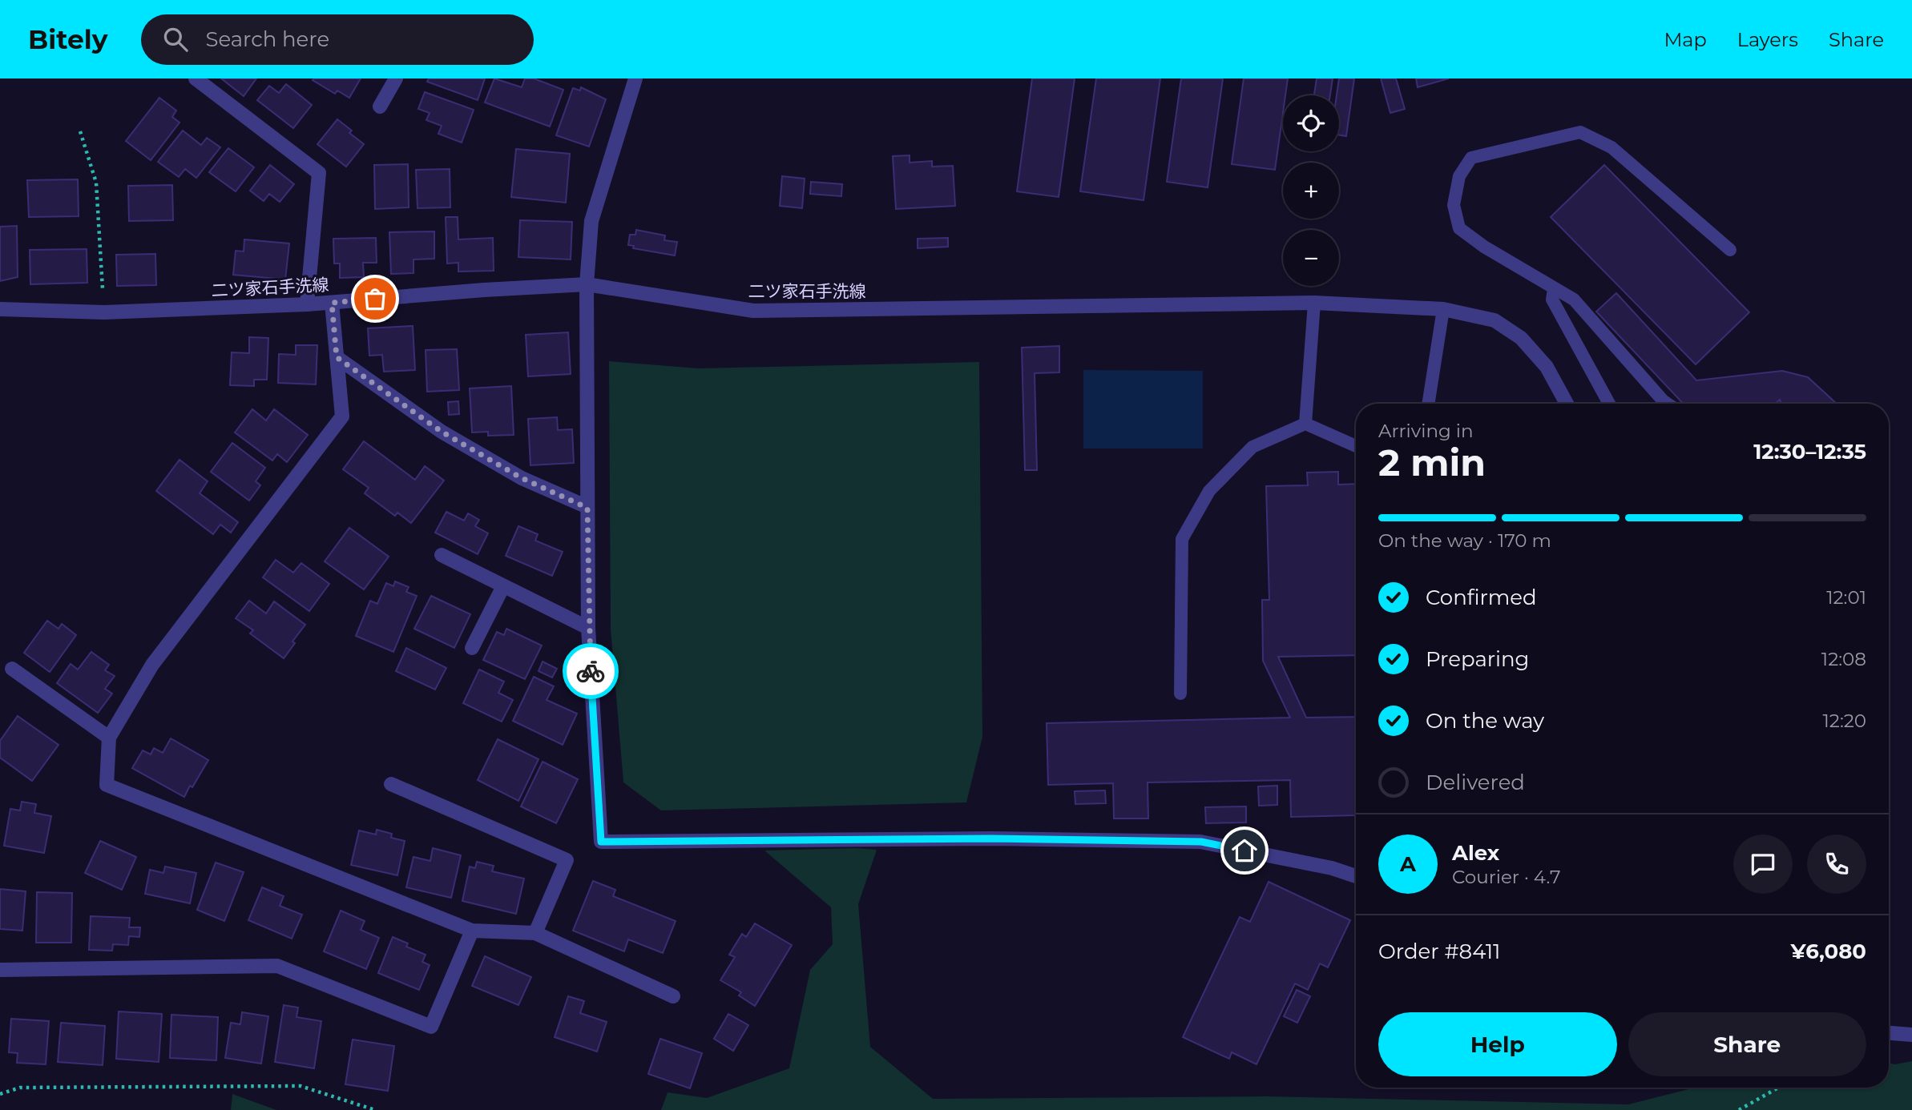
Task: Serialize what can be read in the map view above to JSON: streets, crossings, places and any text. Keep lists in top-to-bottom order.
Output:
{
  "streets": {
    "street": ["二ツ家石手洗線"]
  },
  "page": {
    "header": "Bitely",
    "search": "Search here",
    "nav": ["Map", "Layers", "Share"],
    "map_buttons": ["+", "−"],
    "heading": ["2 min", "Arriving in", "12:30–12:35"],
    "panel": [
      "Alex",
      "Courier · 4.7",
      "Order #8411",
      "¥6,080"
    ],
    "bar": "On the way · 170 m",
    "list": [
      ["Confirmed", "12:01"],
      ["Preparing", "12:08"],
      ["On the way", "12:20"],
      "Delivered"
    ],
    "round": "A",
    "buttons": ["Help", "Share"]
  }
}
